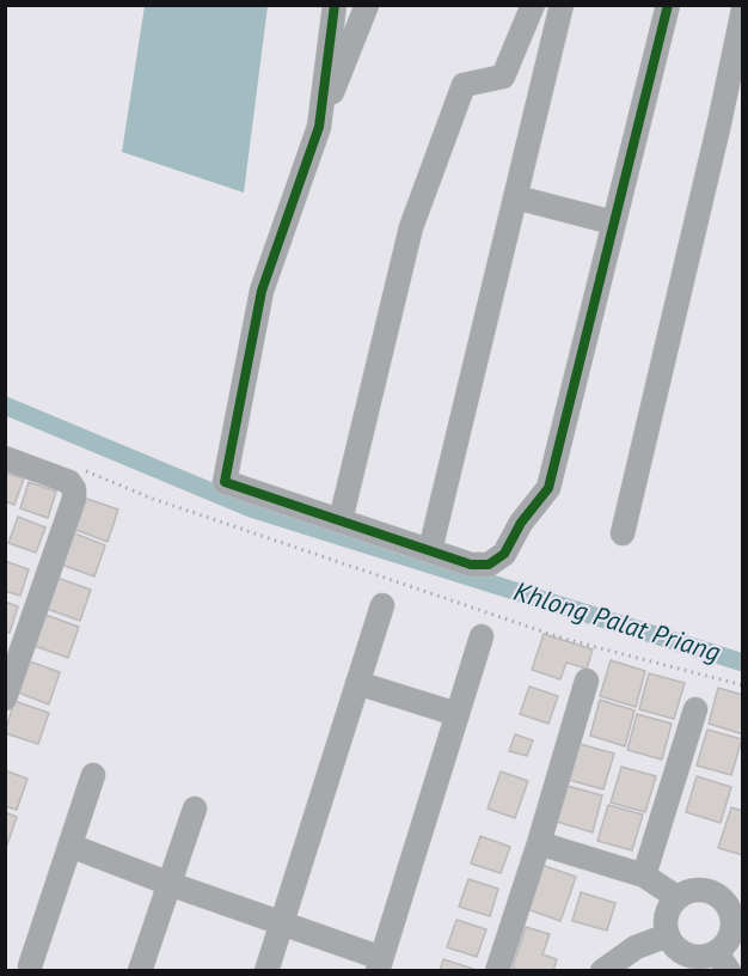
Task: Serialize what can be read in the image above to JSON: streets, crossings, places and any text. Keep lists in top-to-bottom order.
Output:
{
  "water": ["Khlong Palat Priang"]
}
